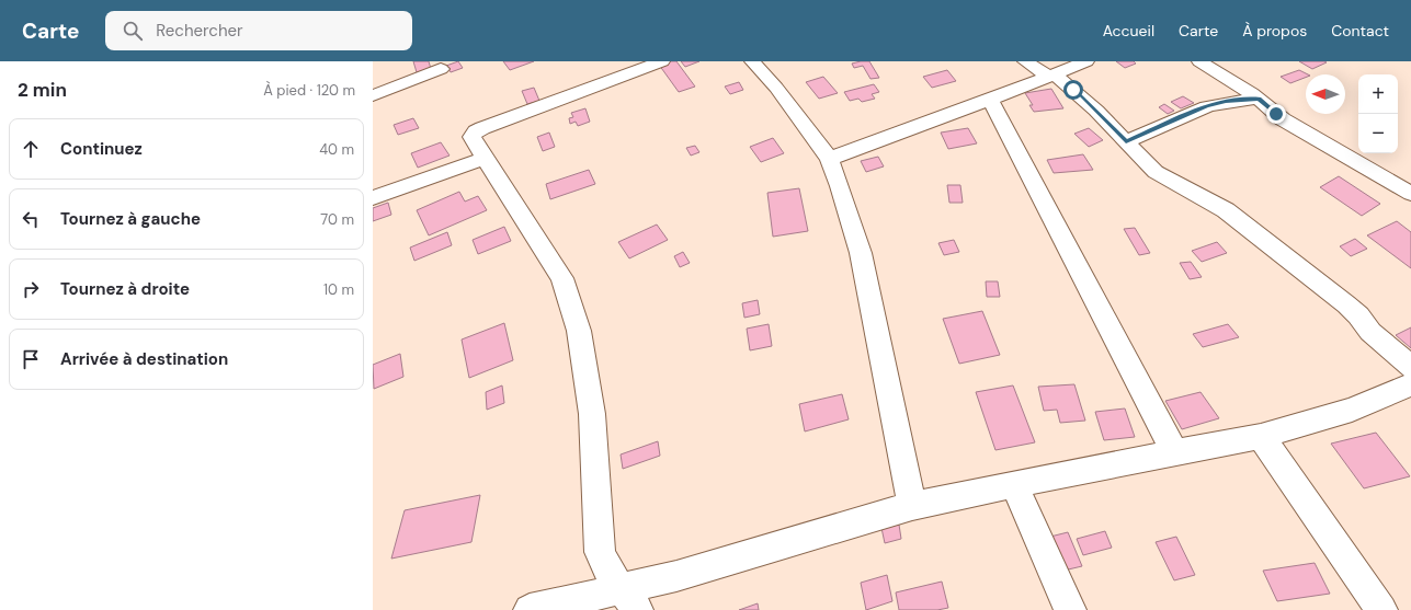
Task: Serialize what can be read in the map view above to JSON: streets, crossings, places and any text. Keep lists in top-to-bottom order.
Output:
{
  "north": "left",
  "page": {
    "header": "Carte",
    "search": "Rechercher",
    "nav": [
      "Accueil",
      "Carte",
      "À propos",
      "Contact"
    ],
    "heading": ["2 min", "À pied · 120 m"],
    "map_buttons": ["+", "−"],
    "list": [
      ["Continuez", "40 m"],
      ["Tournez à gauche", "70 m"],
      ["Tournez à droite", "10 m"],
      "Arrivée à destination"
    ]
  }
}
